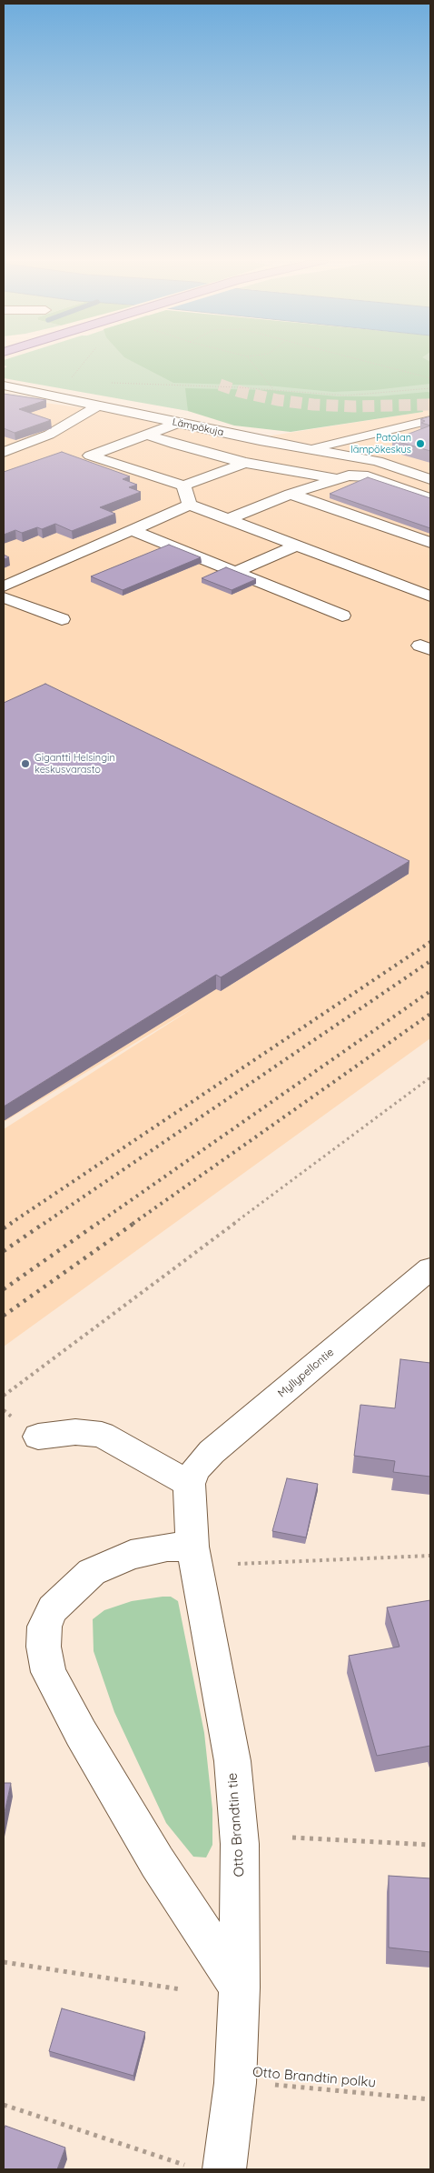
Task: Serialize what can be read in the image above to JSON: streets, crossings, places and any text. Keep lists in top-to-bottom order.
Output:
{
  "streets": {
    "street": ["Lämpökuja", "Myllypellontie", "Otto Brandtin tie"],
    "path": ["Otto Brandtin polku"]
  },
  "crossings": [
    ["Myllypellontie", "Otto Brandtin tie"],
    ["Otto Brandtin tie", "Otto Brandtin polku"]
  ],
  "places": ["Patolan lämpökeskus", "Gigantti Helsingin keskusvarasto"]
}
